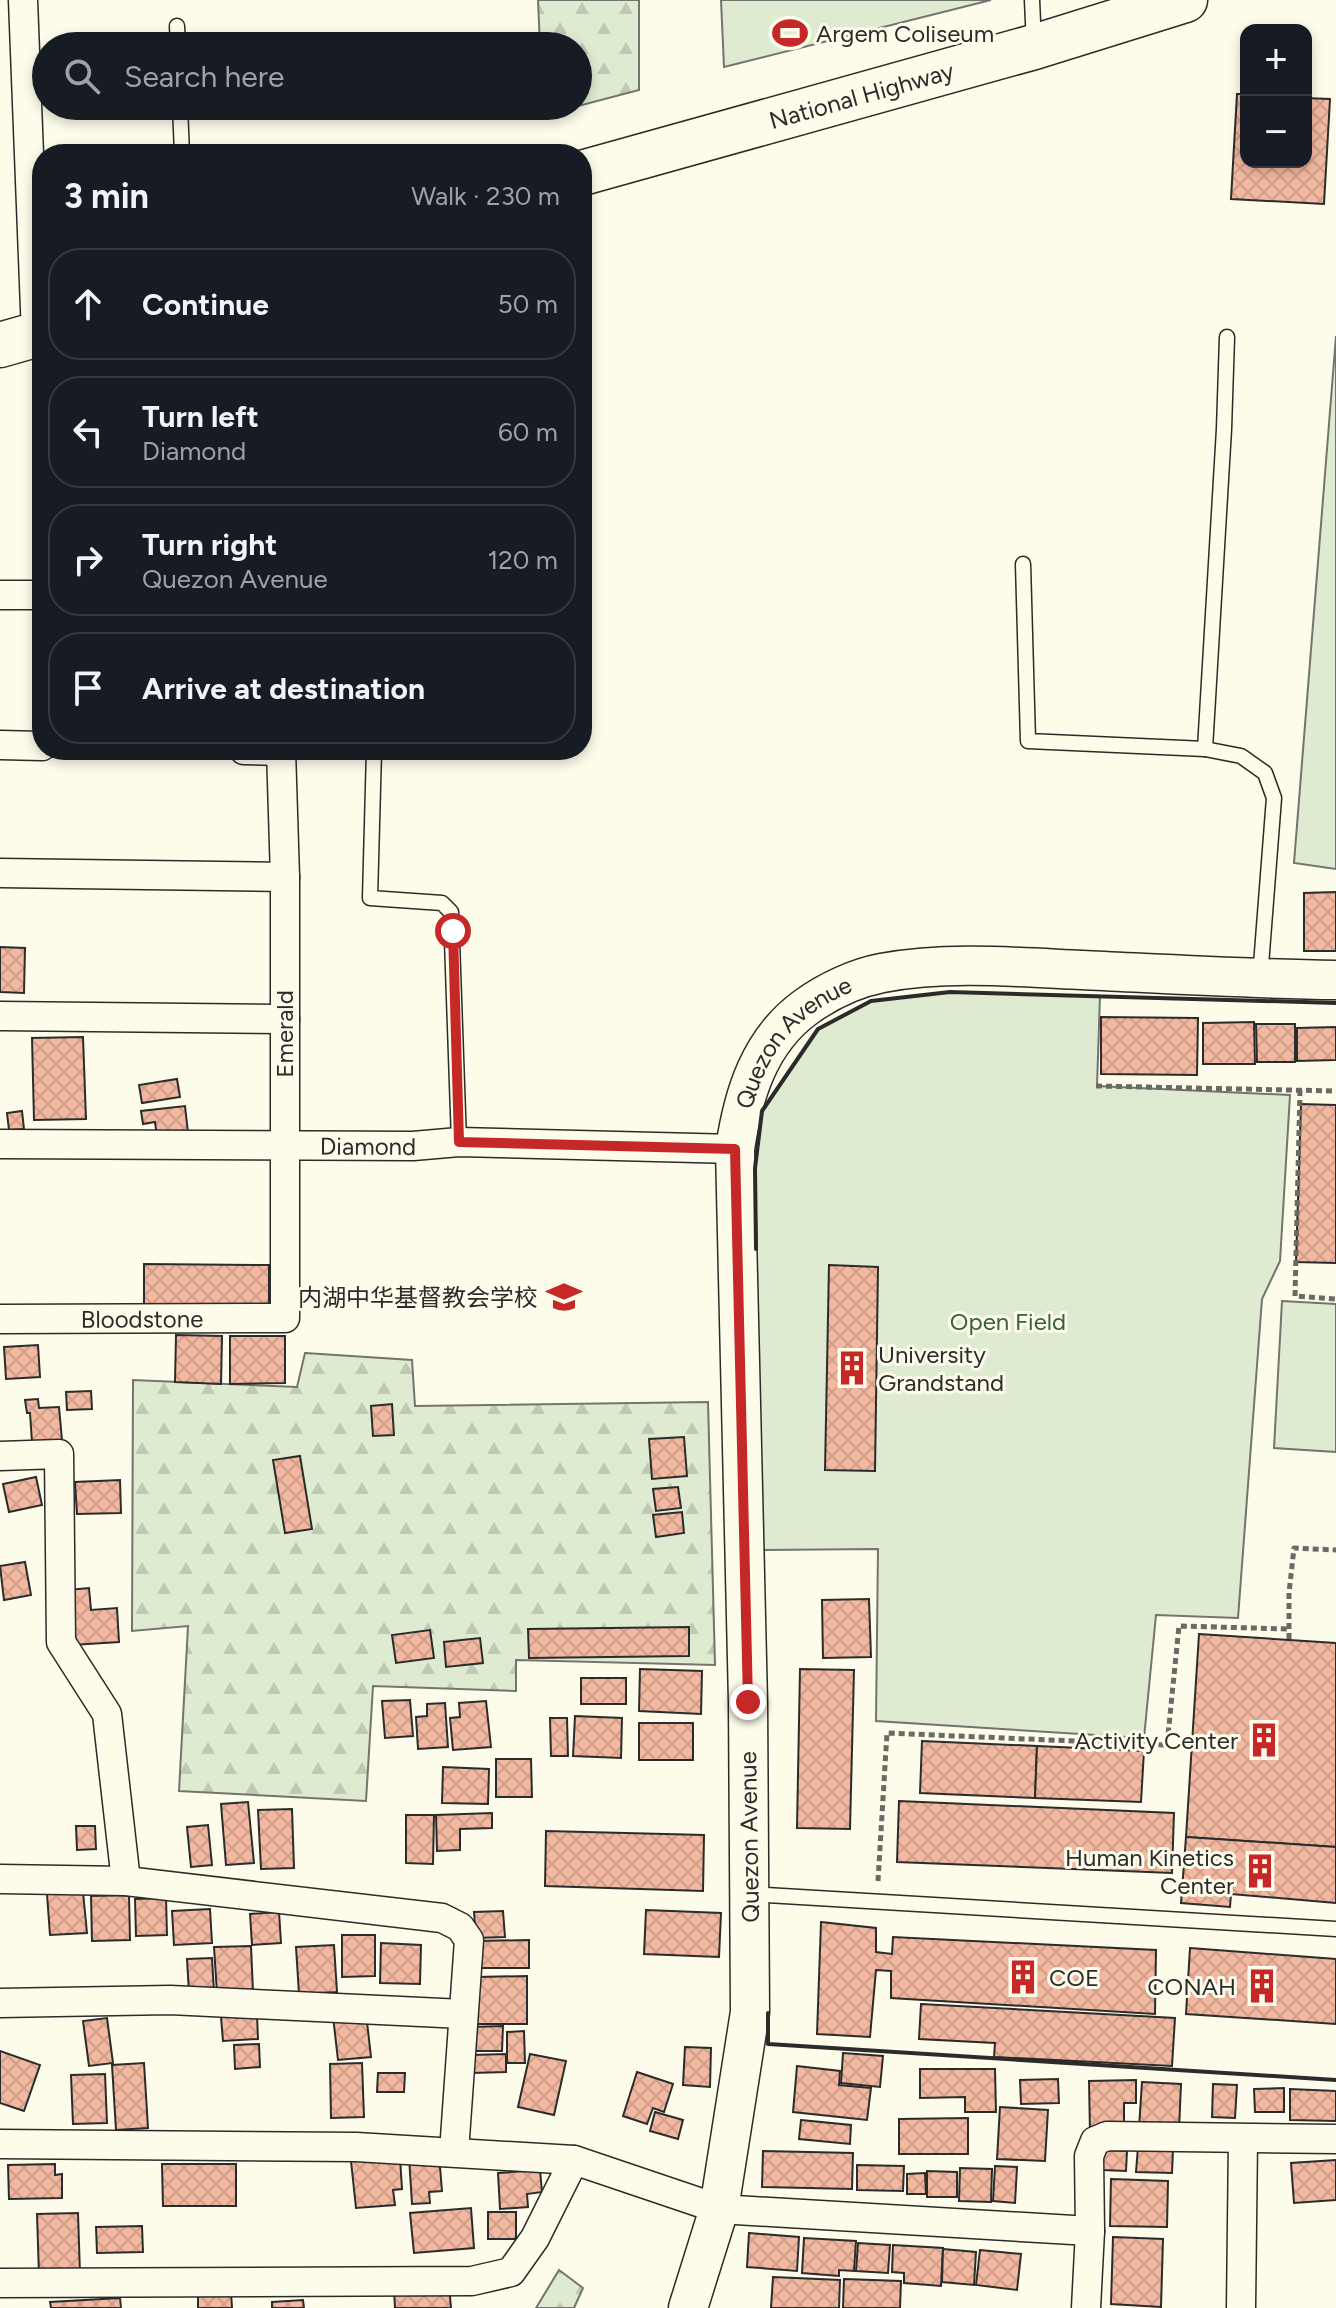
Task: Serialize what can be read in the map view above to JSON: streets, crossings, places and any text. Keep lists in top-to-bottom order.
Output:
{
  "streets": {
    "main road": ["National Highway", "Quezon Avenue"],
    "street": ["Emerald", "Diamond", "Bloodstone"]
  },
  "crossings": [
    ["Emerald", "Diamond"],
    ["Emerald", "Bloodstone"],
    ["Quezon Avenue", "Diamond"]
  ],
  "parks": ["Open Field"],
  "places": {
    "sports": ["Argem Coliseum"],
    "school or university": ["内湖中华基督教会学校"],
    "building": [
      "University Grandstand",
      "Activity Center",
      "Human Kinetics Center",
      "COE",
      "CONAH"
    ]
  },
  "page": {
    "map_buttons": ["+", "−"],
    "search": "Search here",
    "heading": ["3 min", "Walk · 230 m"],
    "list": [
      ["Continue", "50 m"],
      ["Turn left", "Diamond", "60 m"],
      ["Turn right", "Quezon Avenue", "120 m"],
      "Arrive at destination"
    ]
  }
}
